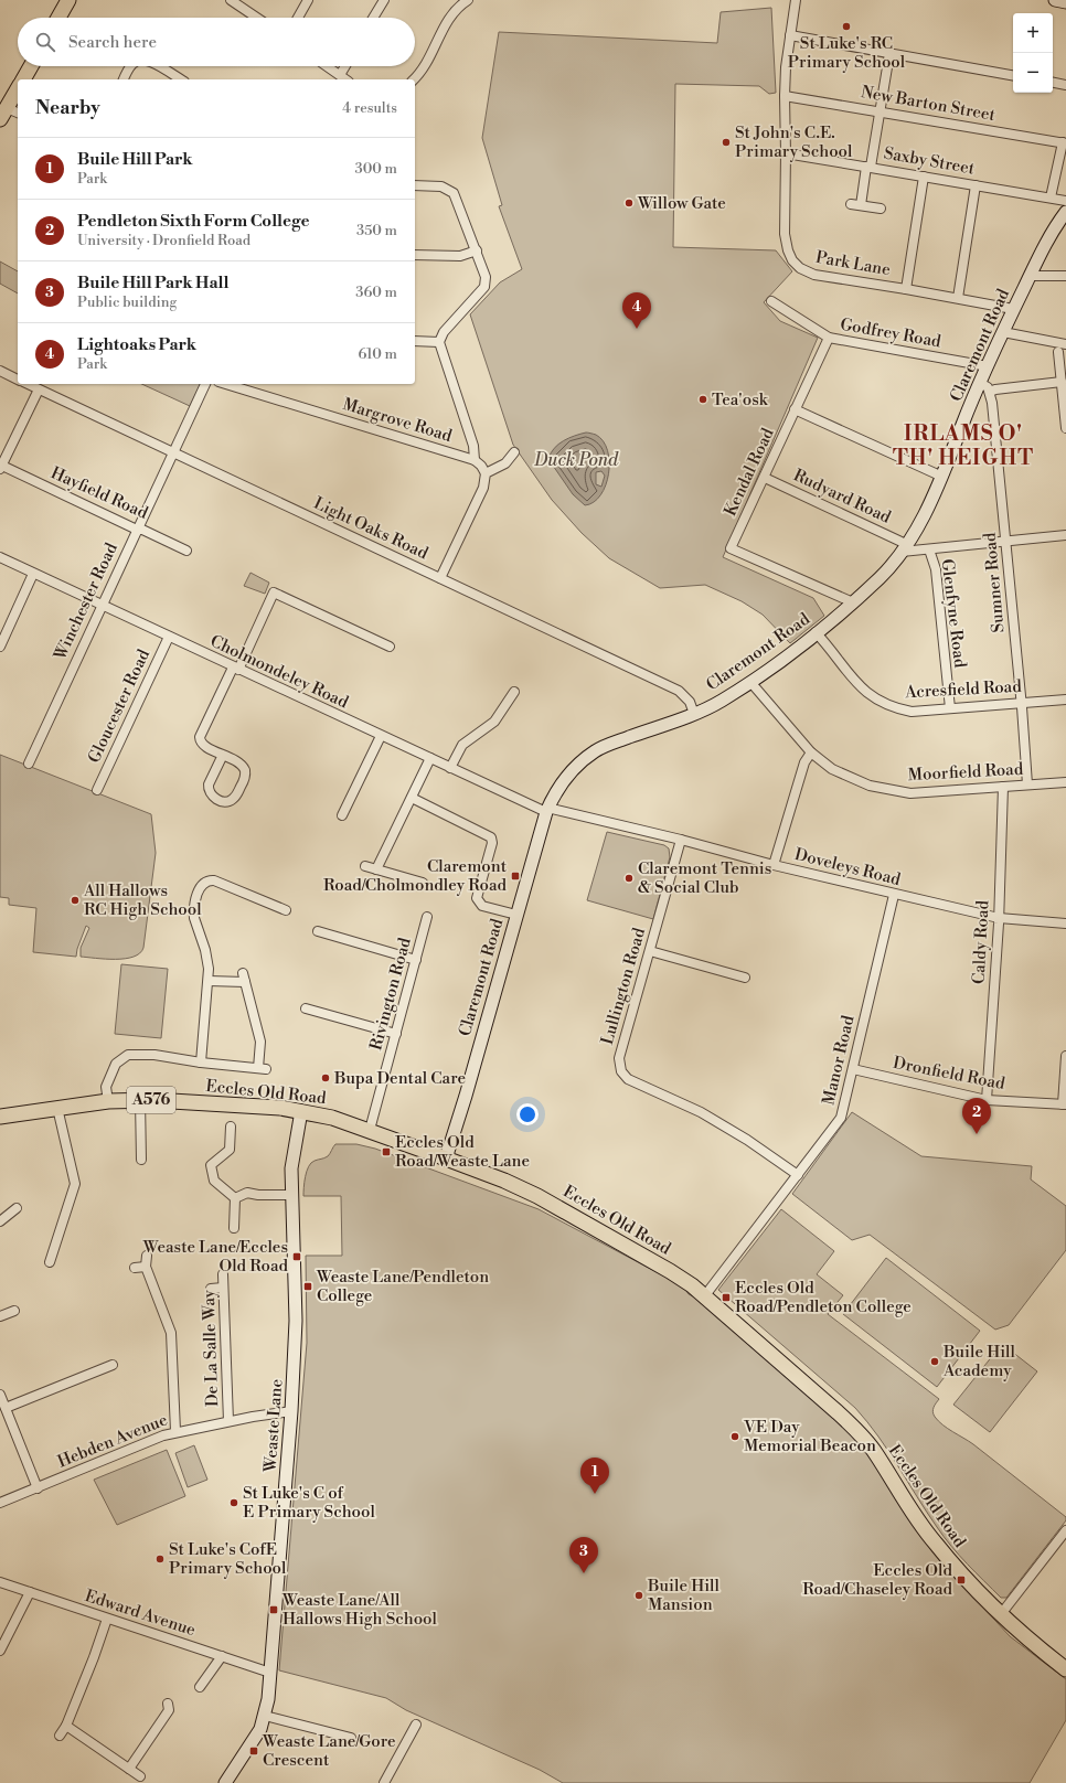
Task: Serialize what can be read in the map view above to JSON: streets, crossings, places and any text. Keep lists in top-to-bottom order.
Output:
{
  "streets": {
    "main road": [
      "Claremont Road",
      "Eccles Old Road",
      "A576",
      "Weaste Lane"
    ],
    "street": [
      "New Barton Street",
      "Saxby Street",
      "Park Lane",
      "Godfrey Road",
      "Margrove Road",
      "Kendal Road",
      "Hayfield Road",
      "Rudyard Road",
      "Light Oaks Road",
      "Sumner Road",
      "Winchester Road",
      "Glenfyne Road",
      "Cholmondeley Road",
      "Acresfield Road",
      "Gloucester Road",
      "Moorfield Road",
      "Doveleys Road",
      "Caldy Road",
      "Lullington Road",
      "Rivington Road",
      "Manor Road",
      "Dronfield Road",
      "De La Salle Way",
      "Hebden Avenue",
      "Edward Avenue"
    ]
  },
  "crossings": [
    ["New Barton Street", "Park Lane"],
    ["Saxby Street", "Park Lane"],
    ["Park Lane", "Claremont Road"],
    ["Godfrey Road", "Claremont Road"],
    ["Godfrey Road", "Kendal Road"],
    ["Claremont Road", "Kendal Road"],
    ["Claremont Road", "Rudyard Road"],
    ["Claremont Road", "Light Oaks Road"],
    ["Claremont Road", "Cholmondeley Road"],
    ["Claremont Road", "Acresfield Road"],
    ["Claremont Road", "Moorfield Road"],
    ["Claremont Road", "Doveleys Road"],
    ["Claremont Road", "Eccles Old Road"],
    ["Kendal Road", "Rudyard Road"],
    ["Hayfield Road", "Winchester Road"],
    ["Light Oaks Road", "Winchester Road"],
    ["Sumner Road", "Acresfield Road"],
    ["Sumner Road", "Moorfield Road"],
    ["Winchester Road", "Cholmondeley Road"],
    ["Glenfyne Road", "Acresfield Road"],
    ["Cholmondeley Road", "Gloucester Road"],
    ["Cholmondeley Road", "Doveleys Road"],
    ["Moorfield Road", "Caldy Road"],
    ["Doveleys Road", "Caldy Road"],
    ["Doveleys Road", "Lullington Road"],
    ["Doveleys Road", "Manor Road"],
    ["Caldy Road", "Dronfield Road"],
    ["Lullington Road", "Manor Road"],
    ["Rivington Road", "Eccles Old Road"],
    ["Manor Road", "Dronfield Road"],
    ["Manor Road", "Eccles Old Road"],
    ["Eccles Old Road", "Weaste Lane"],
    ["De La Salle Way", "Hebden Avenue"],
    ["Weaste Lane", "Hebden Avenue"],
    ["Weaste Lane", "Edward Avenue"]
  ],
  "districts": ["IRLAMS O' TH' HEIGHT"],
  "water": ["Duck Pond"],
  "places": {
    "other": [
      "St Luke's RC Primary School",
      "St John's C.E. Primary School",
      "Willow Gate",
      "Tea'osk",
      "Claremont Tennis & Social Club",
      "All Hallows RC High School",
      "Bupa Dental Care",
      "Buile Hill Academy",
      "VE Day Memorial Beacon",
      "St Luke's C of E Primary School",
      "St Luke's CofE Primary School",
      "Buile Hill Mansion"
    ],
    "transit": [
      "Claremont Road/Cholmondley Road",
      "Eccles Old Road/Weaste Lane",
      "Weaste Lane/Eccles Old Road",
      "Weaste Lane/Pendleton College",
      "Eccles Old Road/Pendleton College",
      "Eccles Old Road/Chaseley Road",
      "Weaste Lane/All Hallows High School",
      "Weaste Lane/Gore Crescent"
    ]
  },
  "page": {
    "map_buttons": ["+", "−"],
    "search": "Search here",
    "heading": ["Nearby", "4 results"],
    "list": [
      {
        "mark": "1",
        "name": "Buile Hill Park",
        "note": "Park",
        "value": "300 m"
      },
      {
        "mark": "2",
        "name": "Pendleton Sixth Form College",
        "note": "University · Dronfield Road",
        "value": "350 m"
      },
      {
        "mark": "3",
        "name": "Buile Hill Park Hall",
        "note": "Public building",
        "value": "360 m"
      },
      {
        "mark": "4",
        "name": "Lightoaks Park",
        "note": "Park",
        "value": "610 m"
      }
    ],
    "pins": [
      "4",
      "2",
      "1",
      "3"
    ]
  }
}
